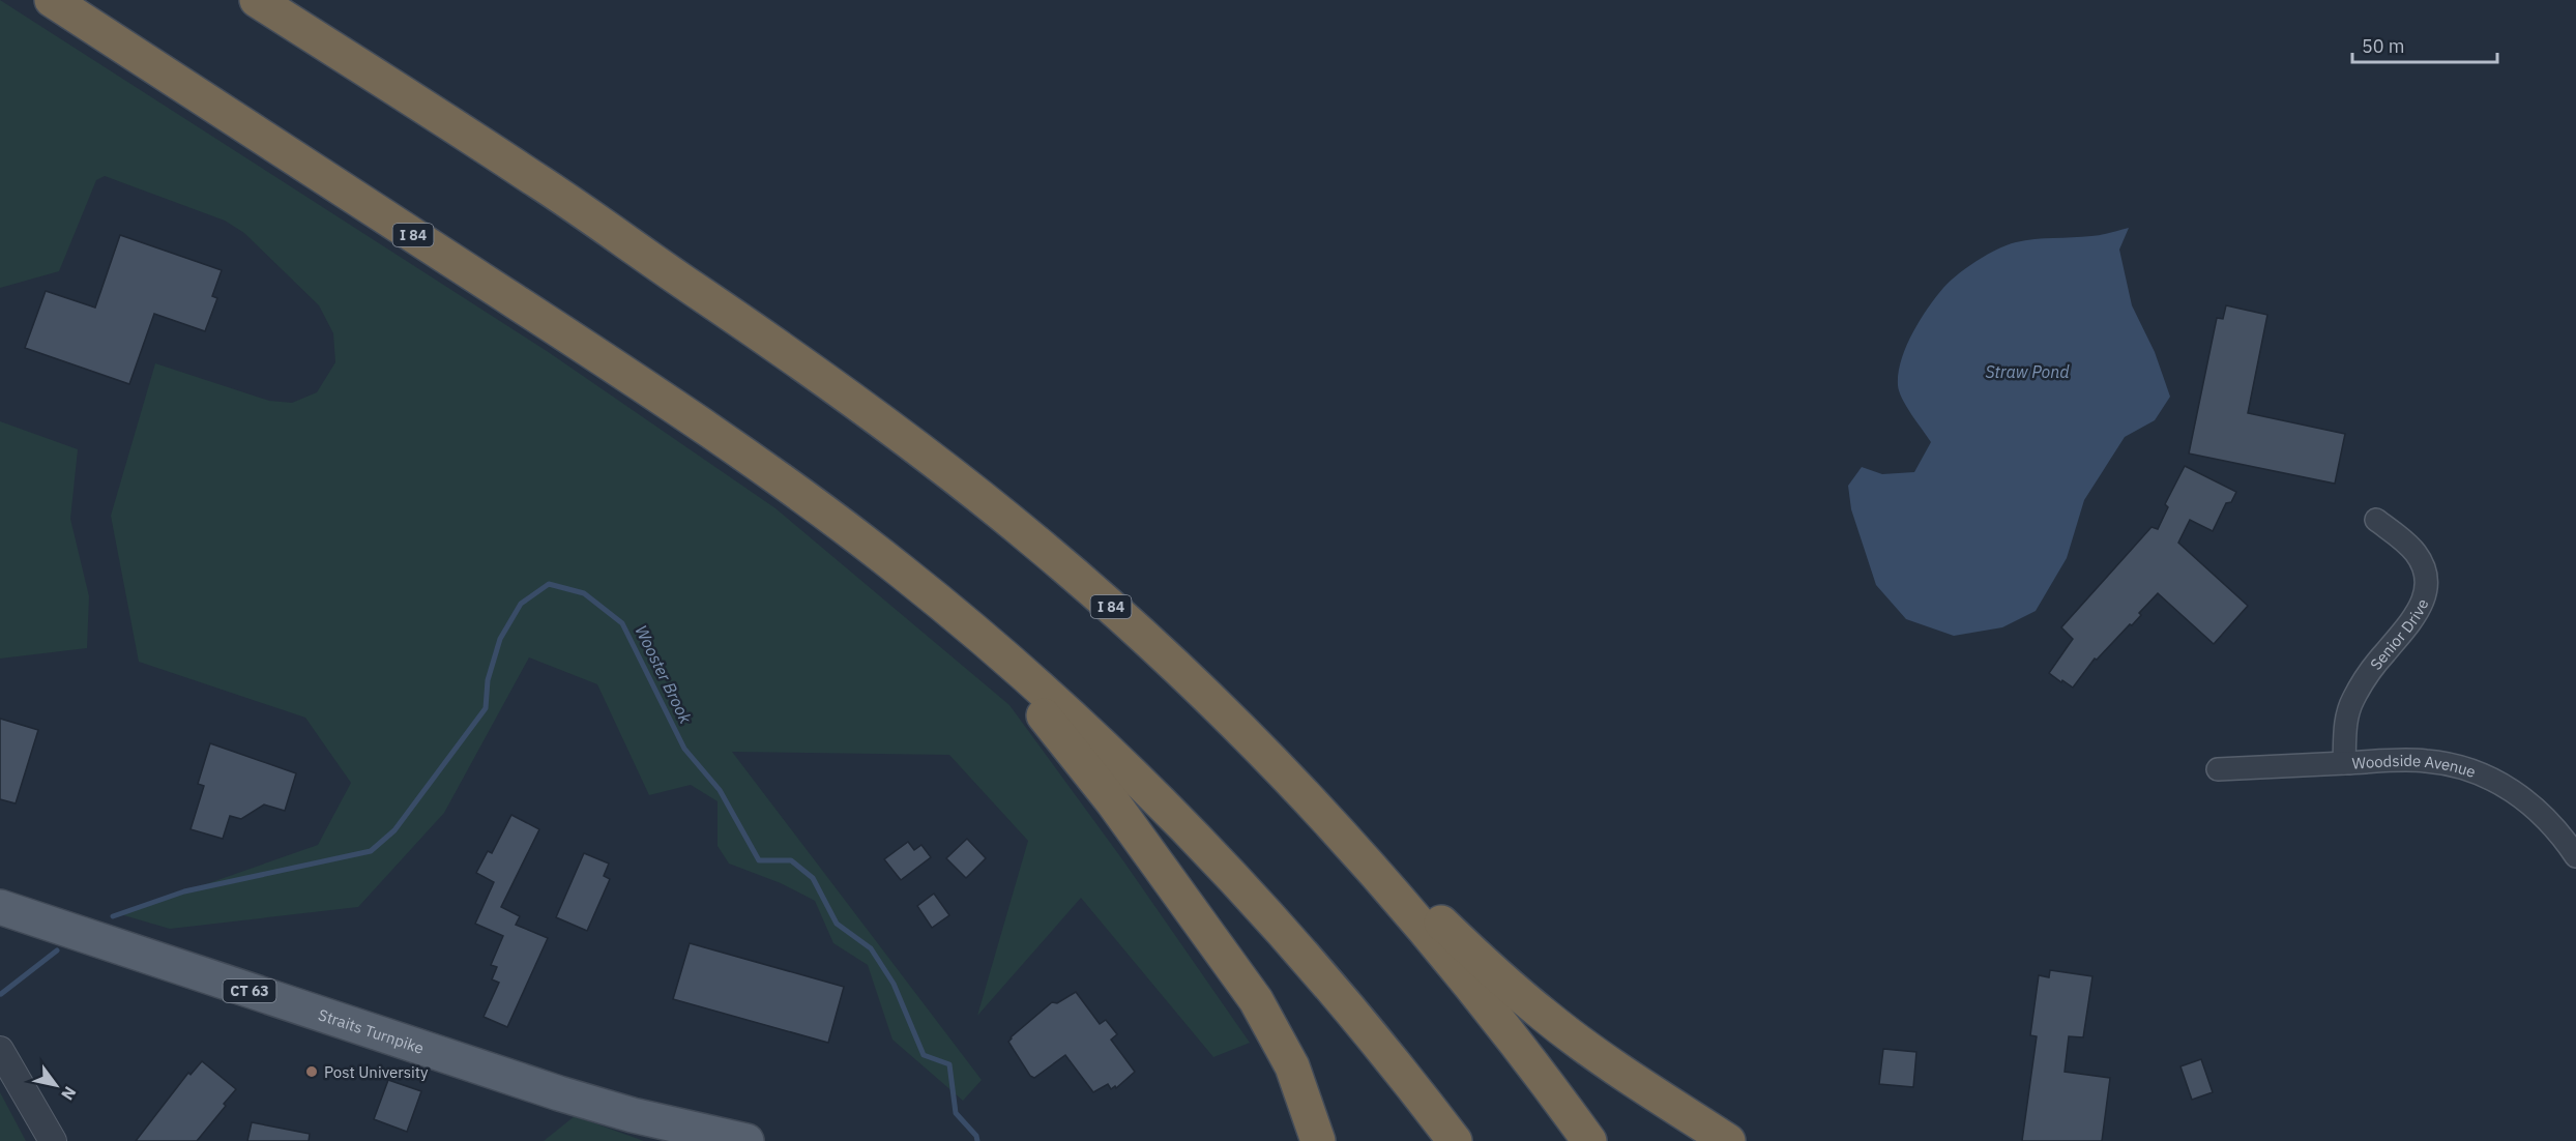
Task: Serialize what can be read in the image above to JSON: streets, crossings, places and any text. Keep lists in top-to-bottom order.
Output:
{
  "streets": {
    "highway": ["I 84"],
    "main road": ["CT 63", "Straits Turnpike"],
    "street": ["Senior Drive", "Woodside Avenue"]
  },
  "crossings": [
    ["Senior Drive", "Woodside Avenue"]
  ],
  "water": ["Straw Pond", "Wooster Brook"],
  "places": ["Post University"],
  "scale_bar": "50 m",
  "north": "bottom right"
}
